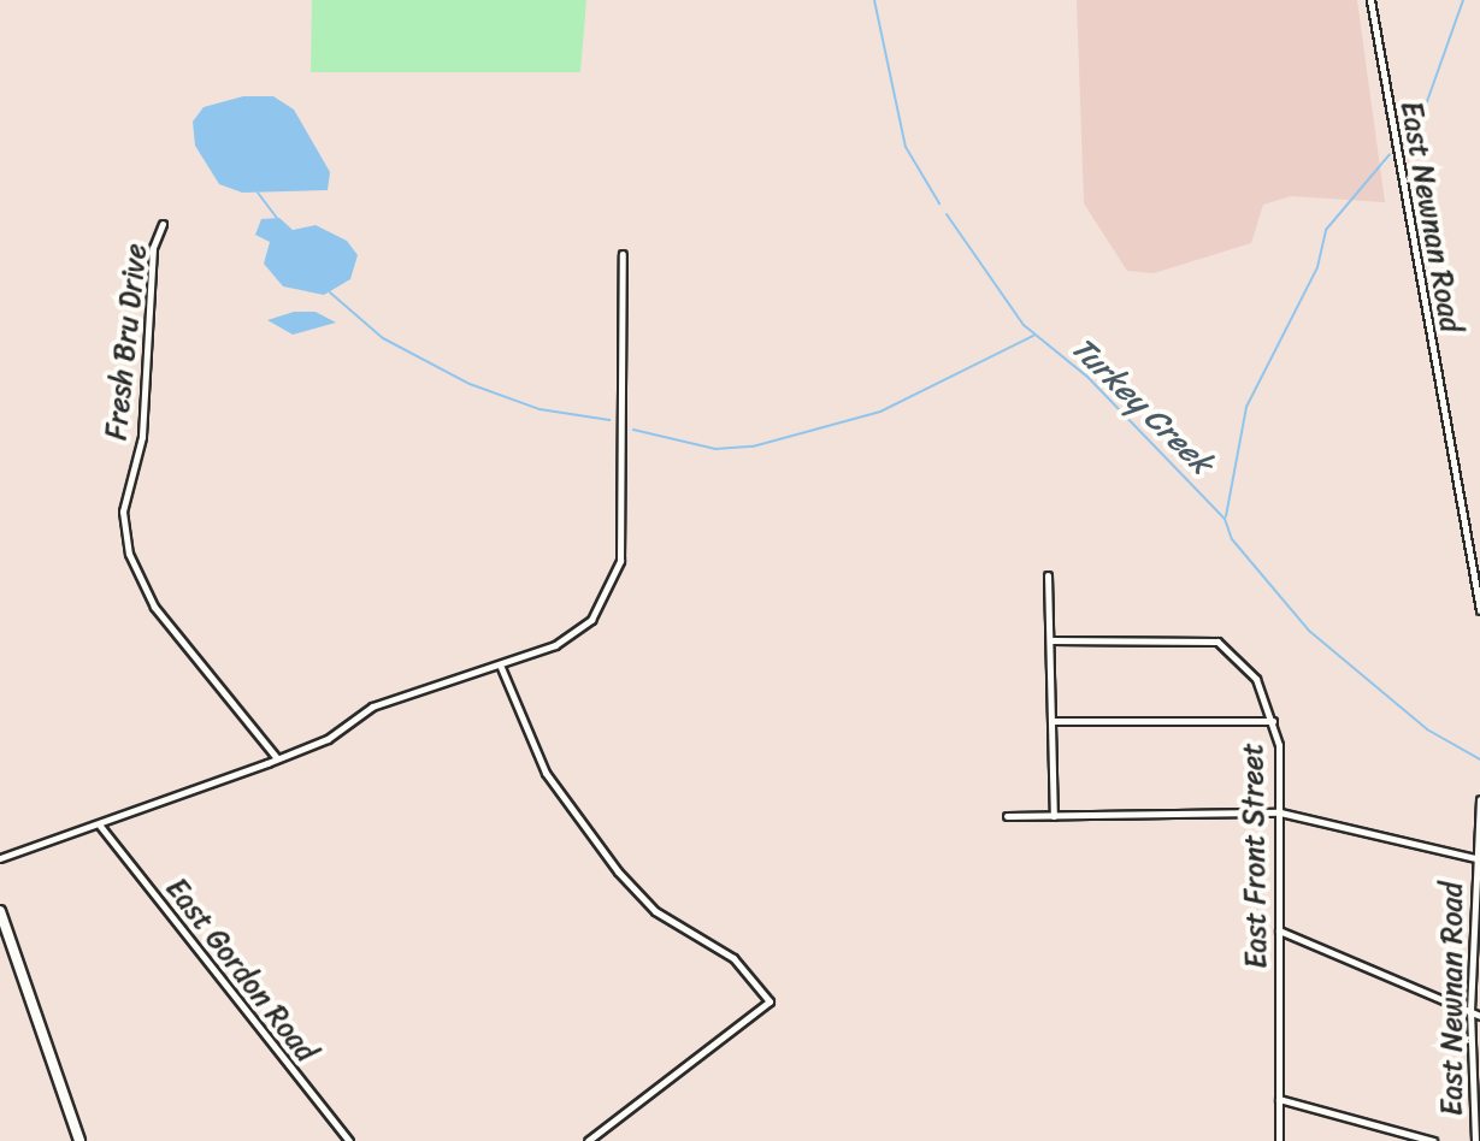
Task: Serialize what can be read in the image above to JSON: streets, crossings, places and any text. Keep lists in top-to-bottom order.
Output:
{
  "streets": {
    "street": [
      "East Newnan Road",
      "Fresh Bru Drive",
      "East Front Street",
      "East Gordon Road"
    ]
  },
  "water": ["Turkey Creek"]
}
